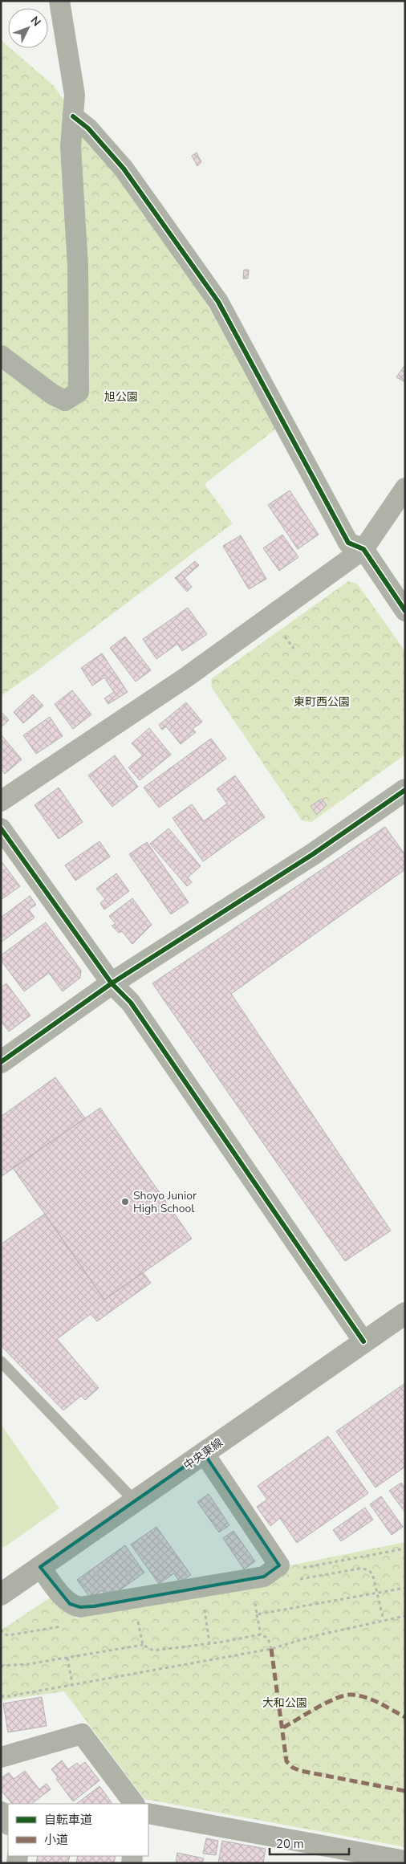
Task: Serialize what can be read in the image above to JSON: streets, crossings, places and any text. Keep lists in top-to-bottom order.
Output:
{
  "streets": {
    "main road": ["中央東線"]
  },
  "parks": ["旭公園", "東町西公園", "大和公園"],
  "places": ["Shoyo Junior High School"],
  "legend": ["自転車道", "小道"],
  "scale_bar": "20 m",
  "north": "top right"
}
